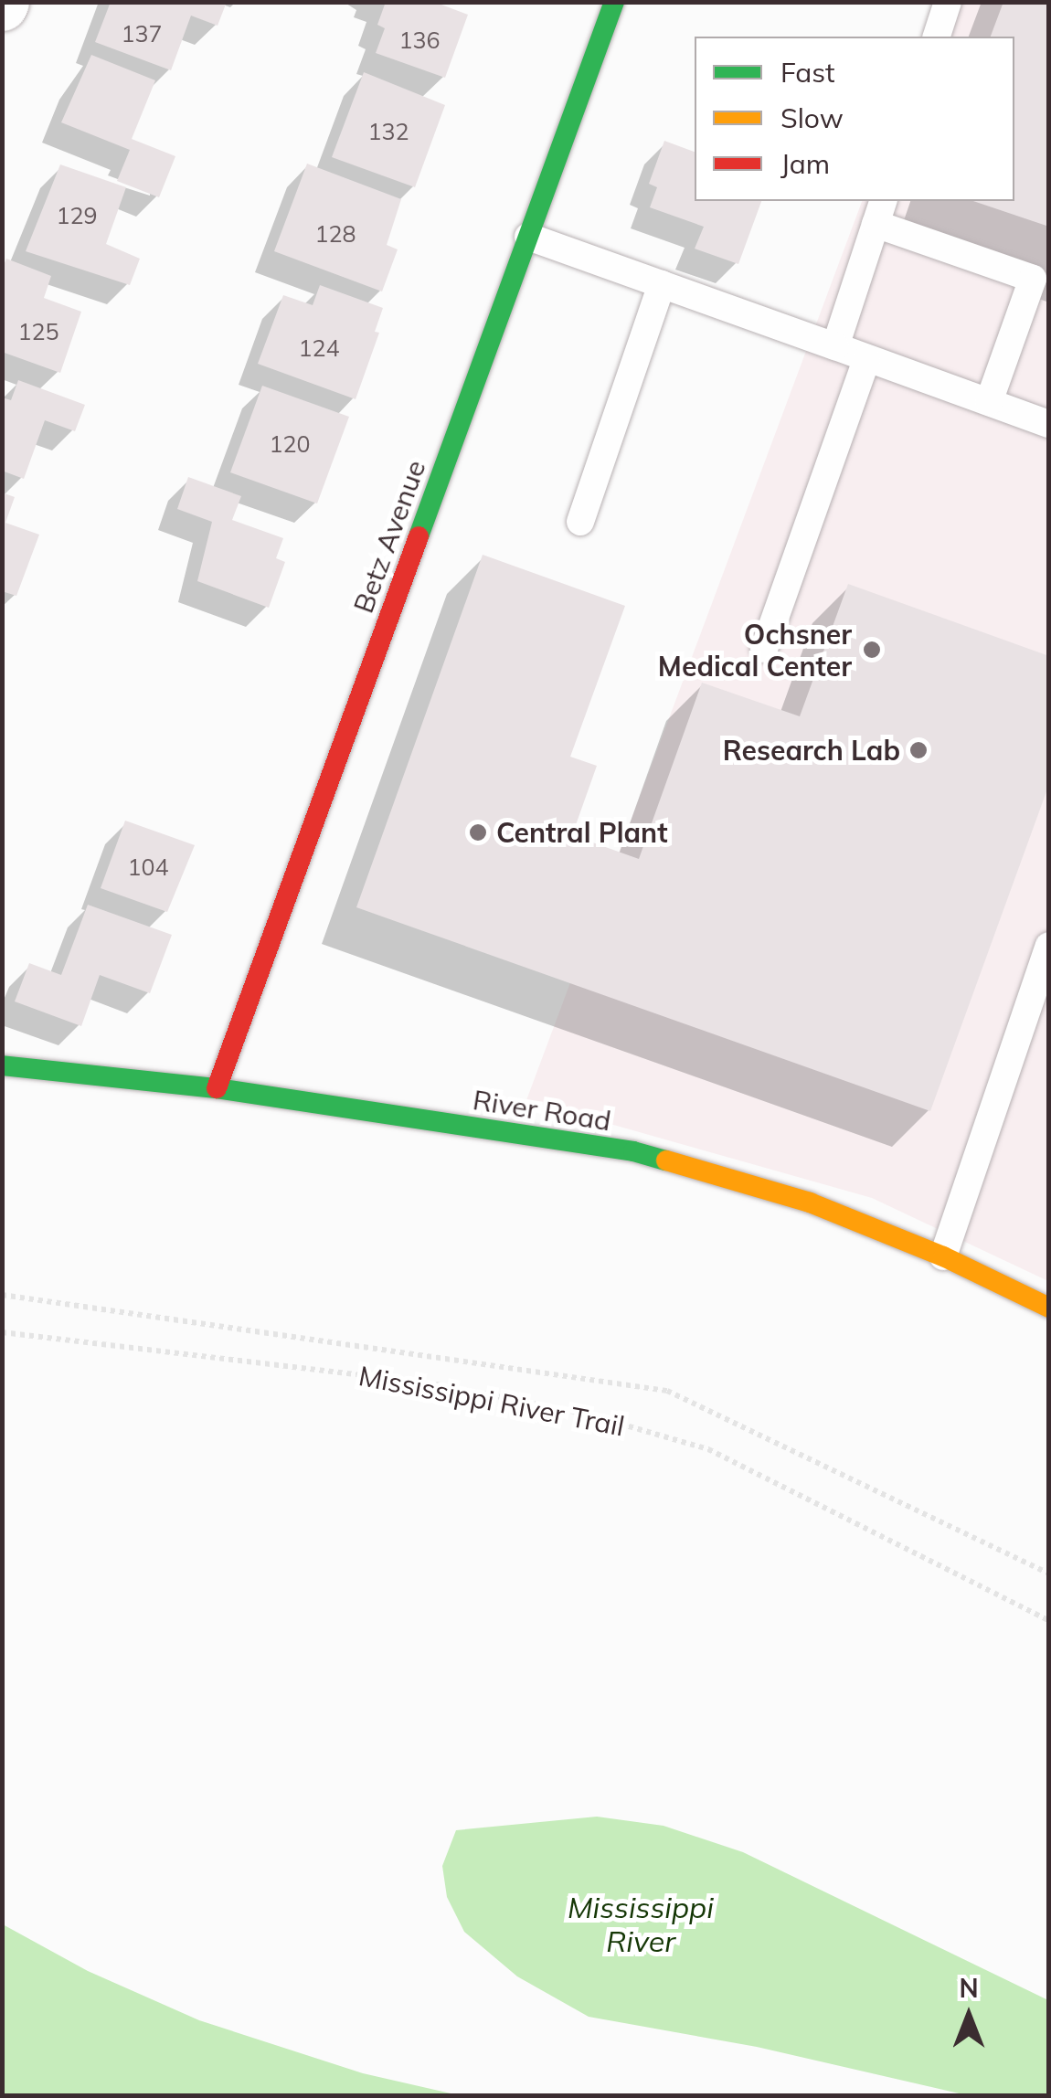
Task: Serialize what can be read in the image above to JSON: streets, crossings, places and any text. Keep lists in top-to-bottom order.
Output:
{
  "streets": {
    "street": ["Betz Avenue", "River Road"],
    "path": ["Mississippi River Trail"]
  },
  "crossings": [
    ["Betz Avenue", "River Road"]
  ],
  "water": ["Mississippi River"],
  "places": ["Ochsner Medical Center", "Research Lab", "Central Plant"],
  "house_numbers": [
    "137",
    "136",
    "132",
    "129",
    "128",
    "125",
    "124",
    "120",
    "104"
  ],
  "legend": ["Fast", "Slow", "Jam"],
  "north": "top"
}
